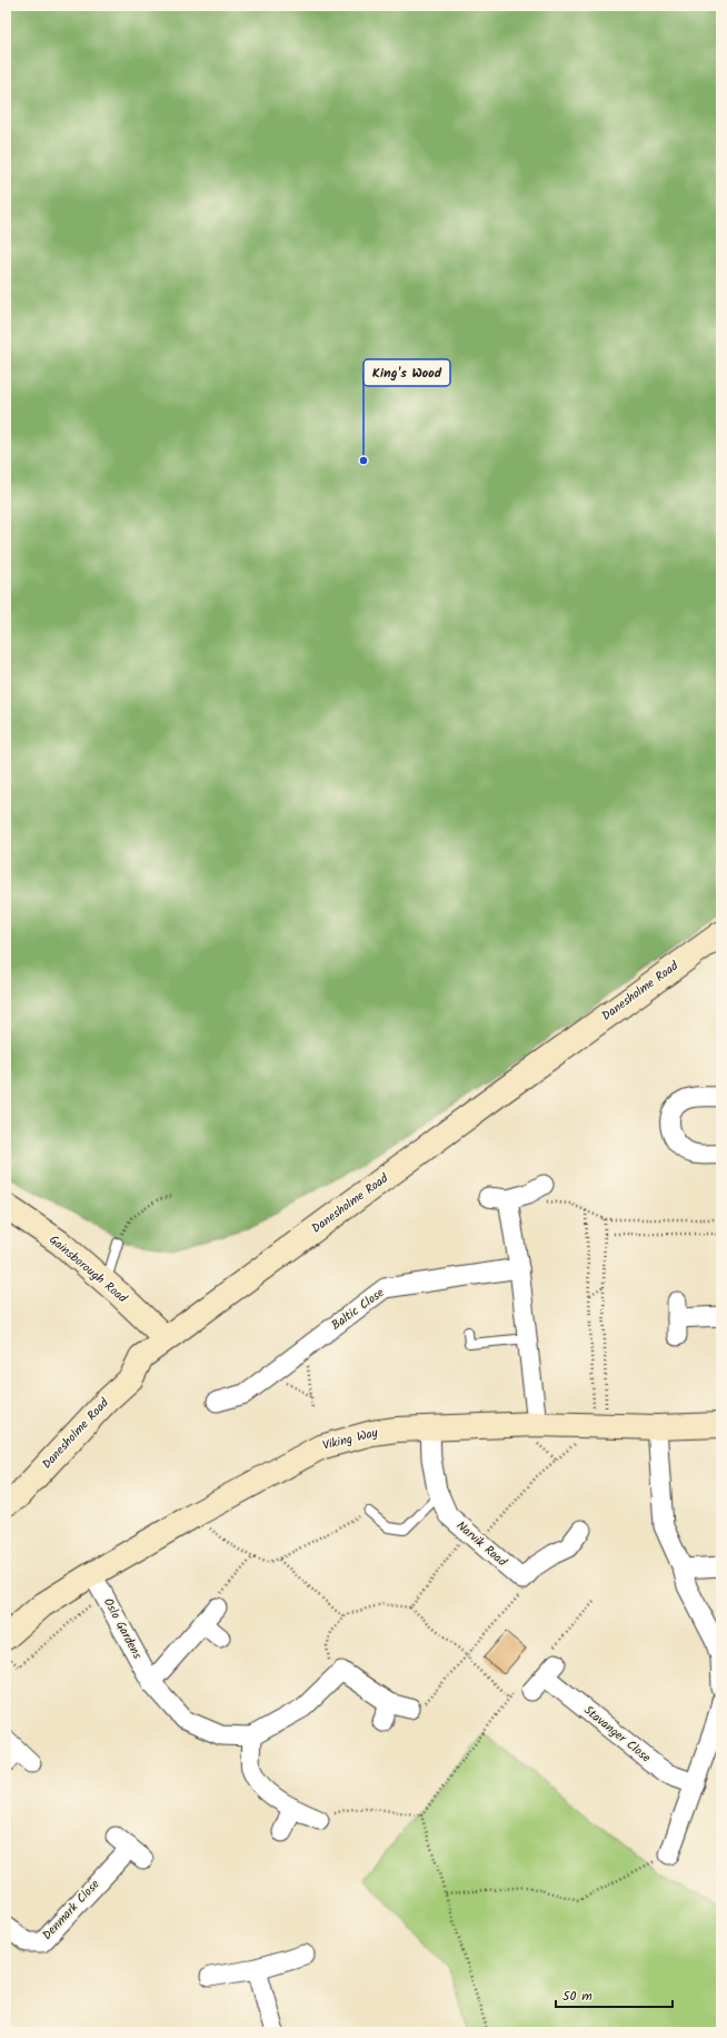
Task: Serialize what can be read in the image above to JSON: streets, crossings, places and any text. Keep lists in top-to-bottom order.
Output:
{
  "streets": {
    "street": [
      "Danesholme Road",
      "Gainsborough Road",
      "Baltic Close",
      "Viking Way",
      "Narvik Road",
      "Oslo Gardens",
      "Stavanger Close",
      "Denmark Close"
    ]
  },
  "crossings": [
    ["Danesholme Road", "Gainsborough Road"],
    ["Viking Way", "Narvik Road"],
    ["Viking Way", "Oslo Gardens"]
  ],
  "places": ["King's Wood"],
  "scale_bar": "50 m"
}
